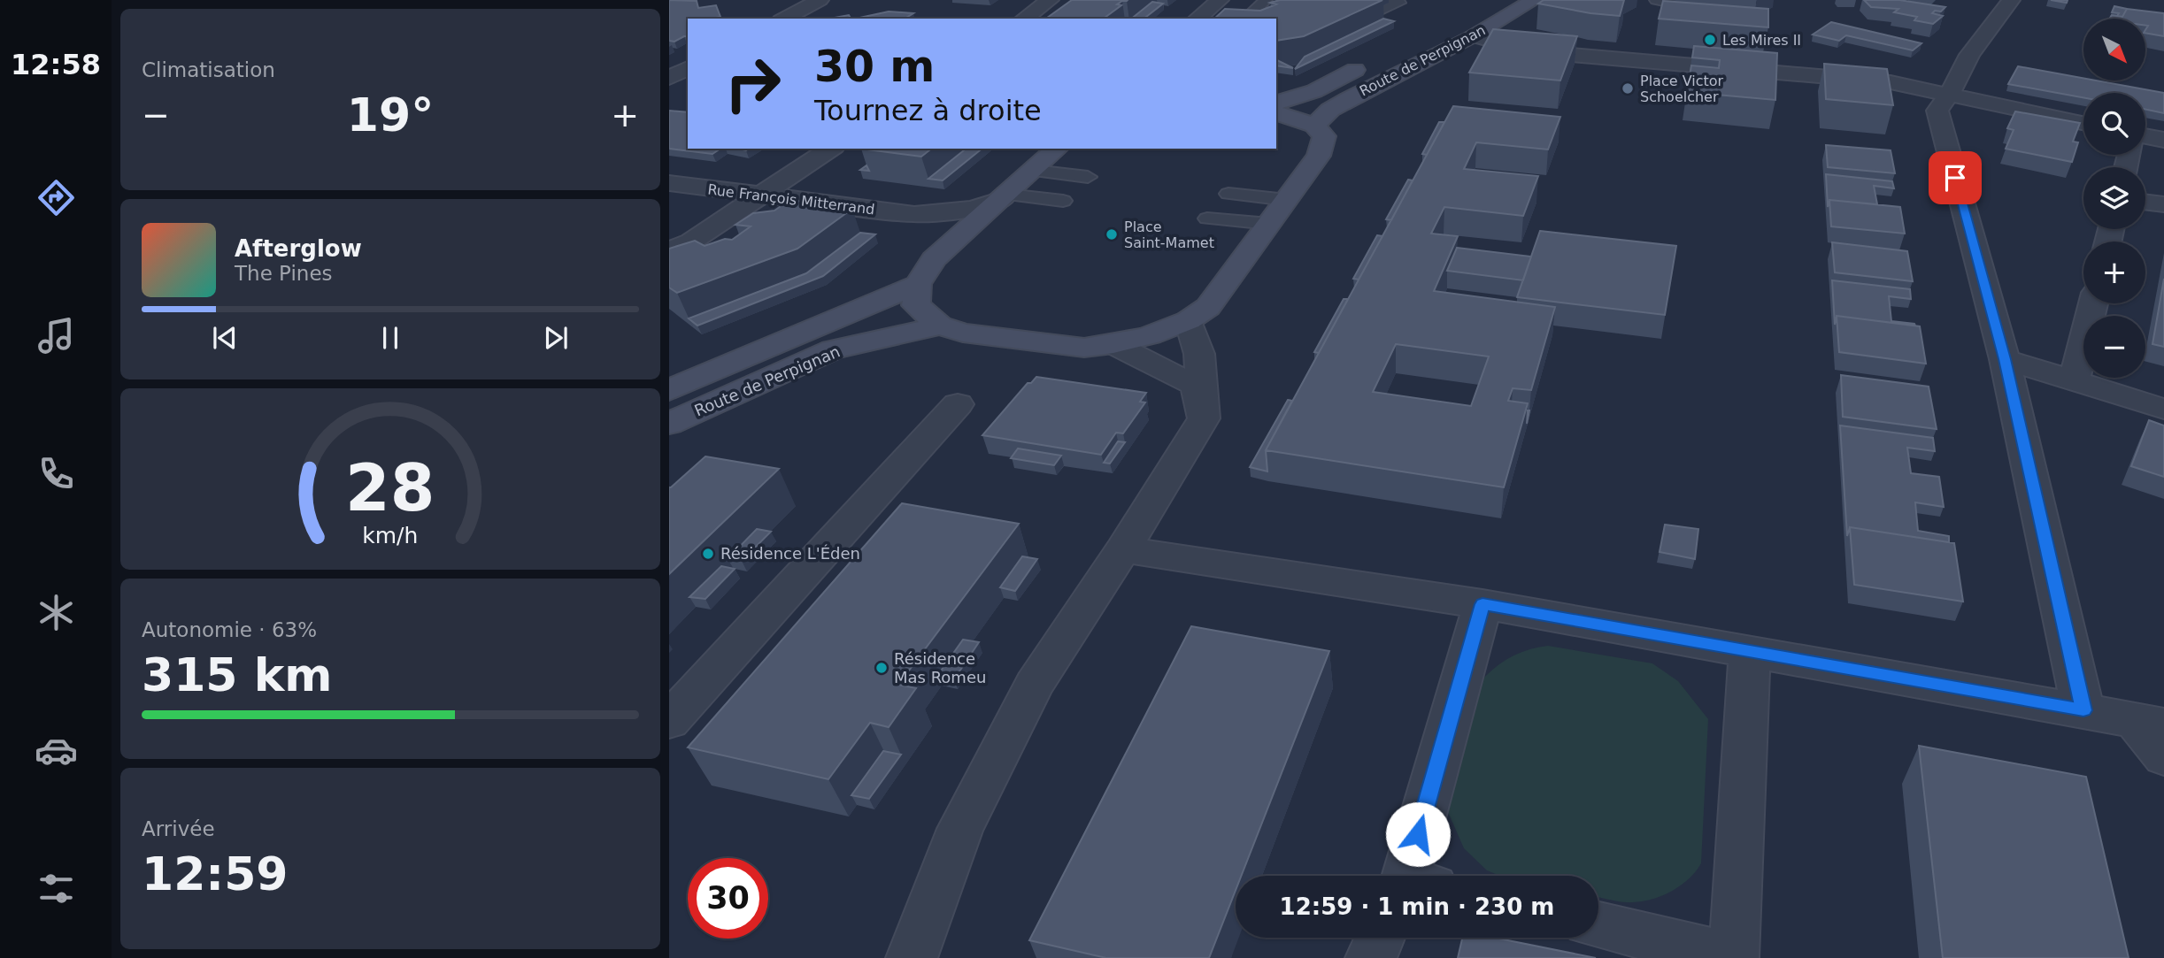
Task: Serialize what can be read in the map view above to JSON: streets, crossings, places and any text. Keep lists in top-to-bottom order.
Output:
{
  "streets": {
    "main road": ["Route de Perpignan"],
    "street": ["Rue François Mitterrand"]
  },
  "places": [
    "Les Mires II",
    "Place Victor Schoelcher",
    "Place Saint-Mamet",
    "Résidence L'Éden",
    "Résidence Mas Romeu"
  ],
  "north": "bottom right",
  "page": {
    "tabs": "12:58",
    "tile": [
      "Climatisation",
      ["Autonomie · 63%", "315 km"],
      ["Arrivée", "12:59"]
    ],
    "map_buttons": ["+", "−"],
    "turn": ["30 m", "Tournez à droite"],
    "heat": ["−", "19°", "+"],
    "song": ["Afterglow", "The Pines"],
    "limit": "30",
    "trip": "12:59 · 1 min · 230 m",
    "gauge": ["28", "km/h"]
  }
}
